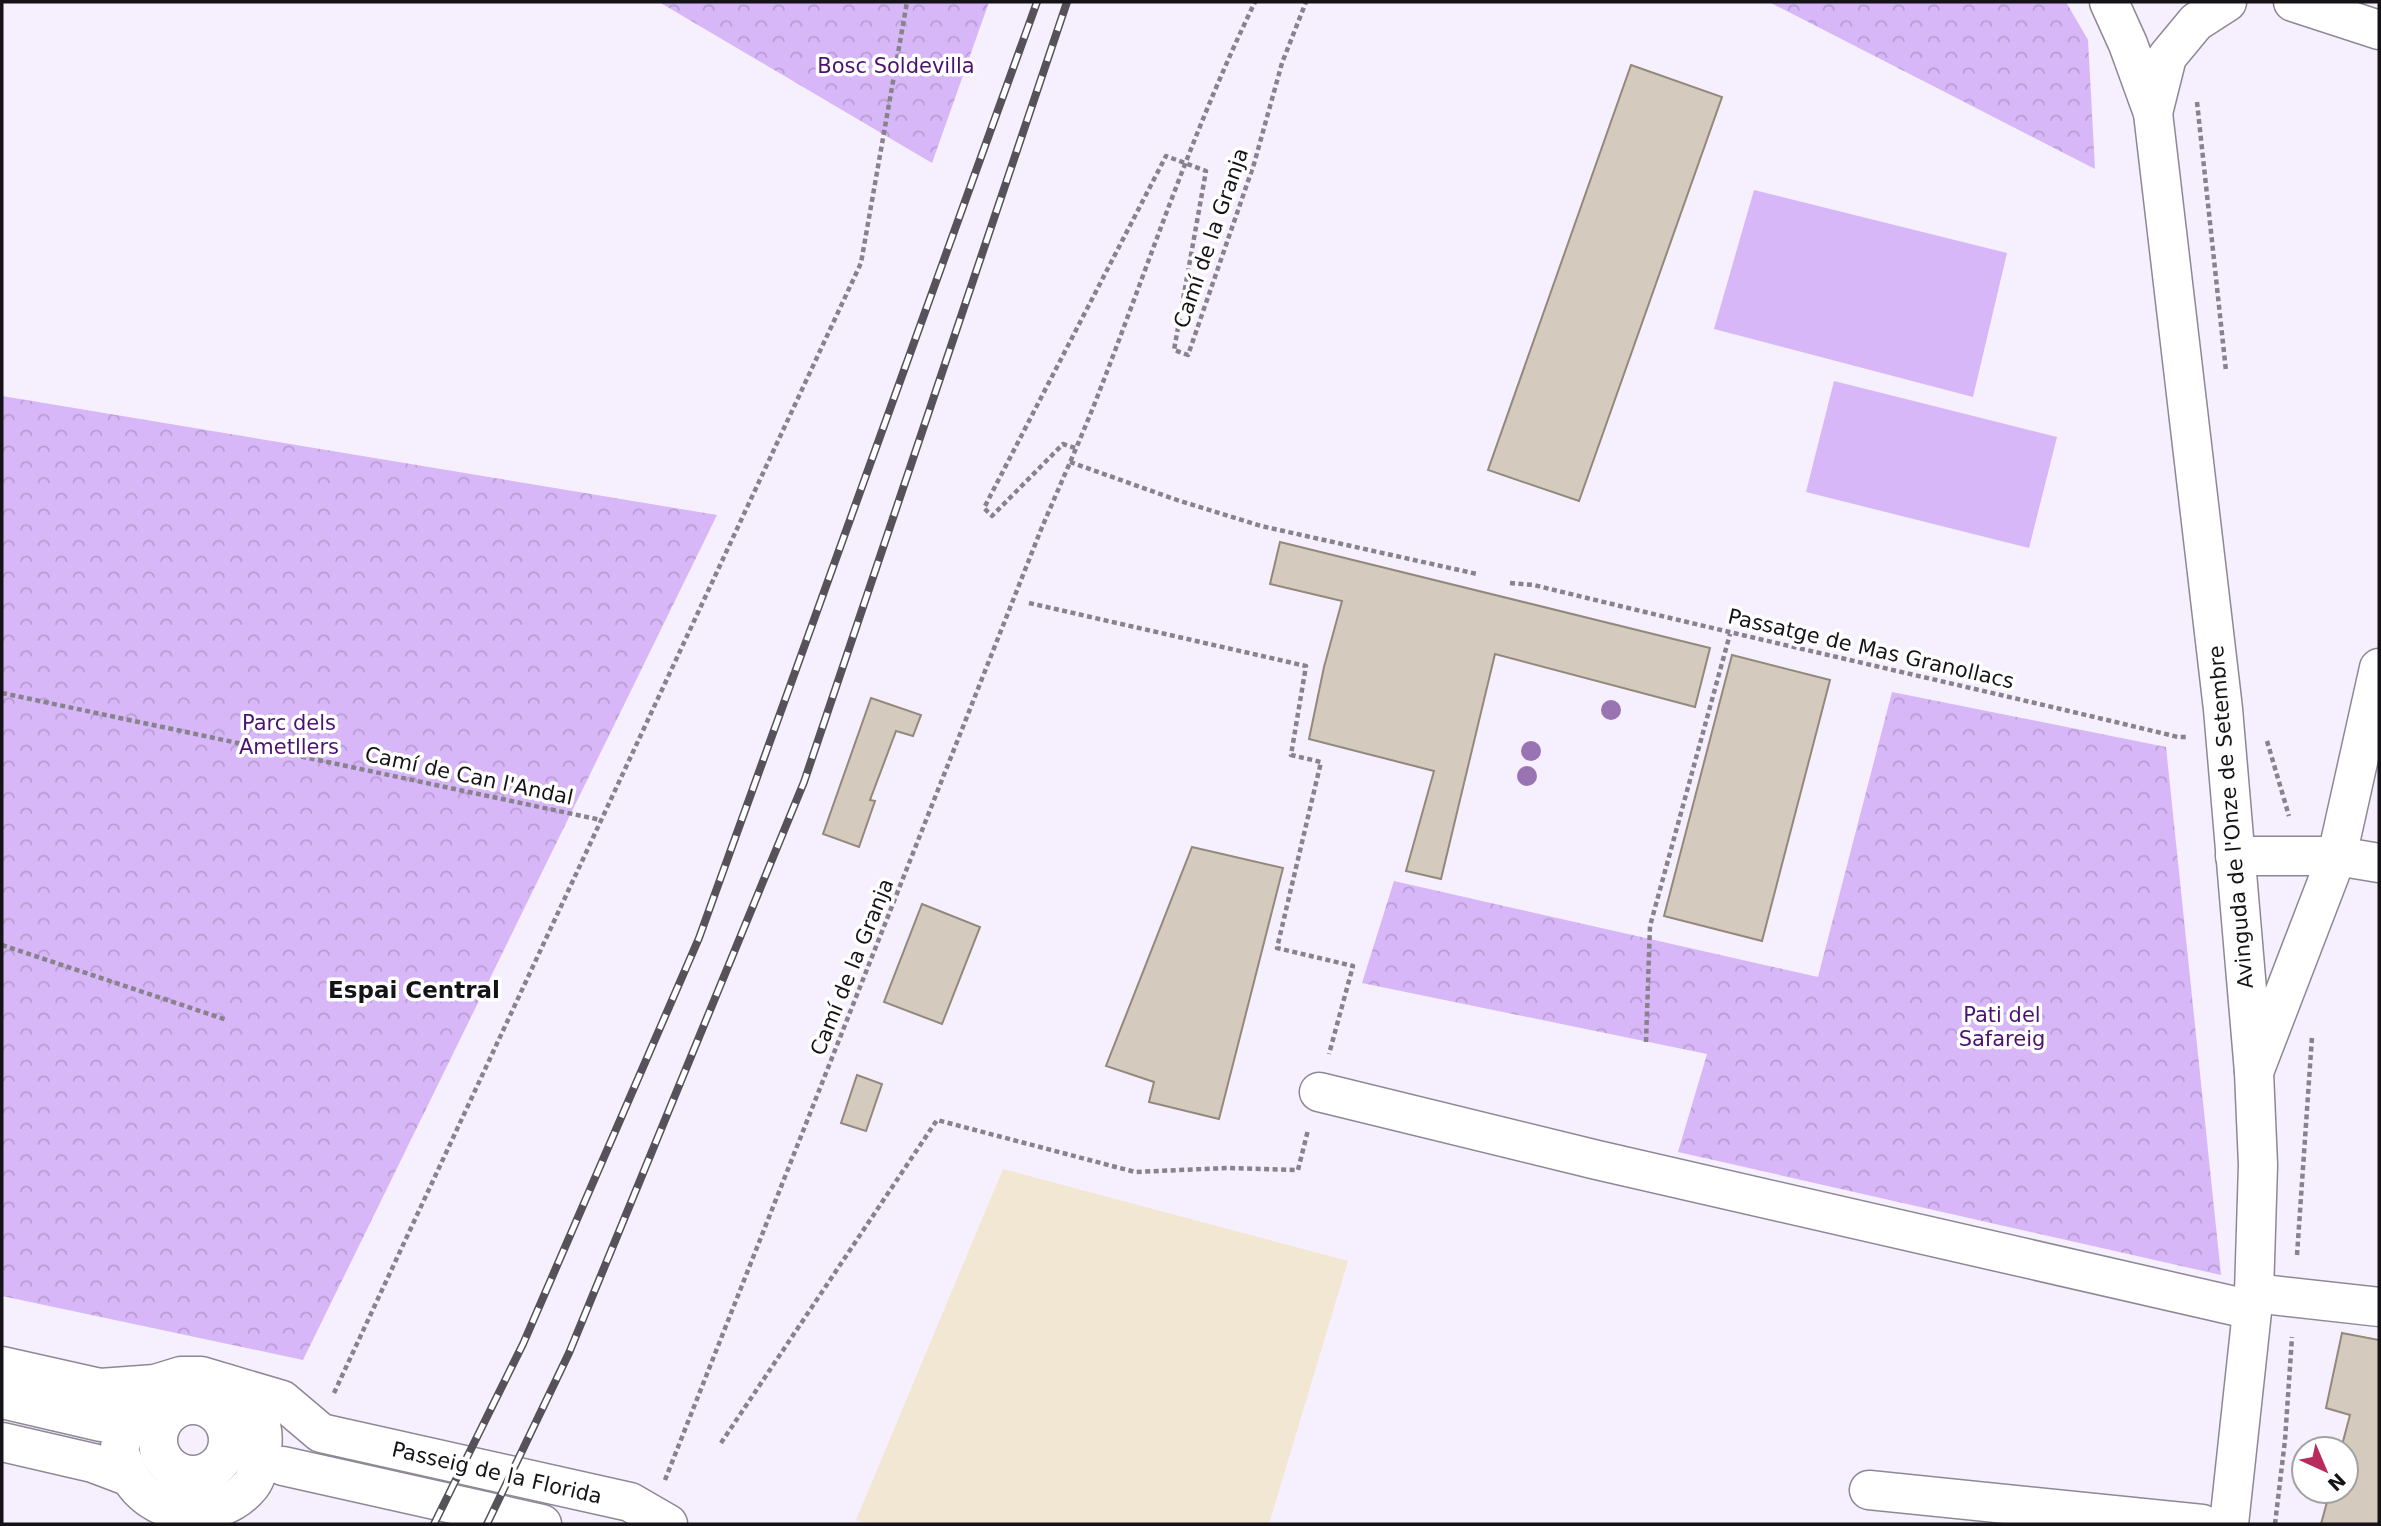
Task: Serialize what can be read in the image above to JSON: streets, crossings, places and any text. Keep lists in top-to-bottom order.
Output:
{
  "streets": {
    "street": ["Avinguda de l'Onze de Setembre", "Passeig de la Florida"],
    "path": ["Camí de la Granja", "Passatge de Mas Granollacs", "Camí de Can l'Andal"]
  },
  "crossings": [
    ["Camí de la Granja", "Passeig de la Florida"],
    ["Passatge de Mas Granollacs", "Avinguda de l'Onze de Setembre"]
  ],
  "districts": ["Espai Central"],
  "parks": ["Bosc Soldevilla", "Parc dels Ametllers", "Pati del Safareig"],
  "north": "bottom right"
}
